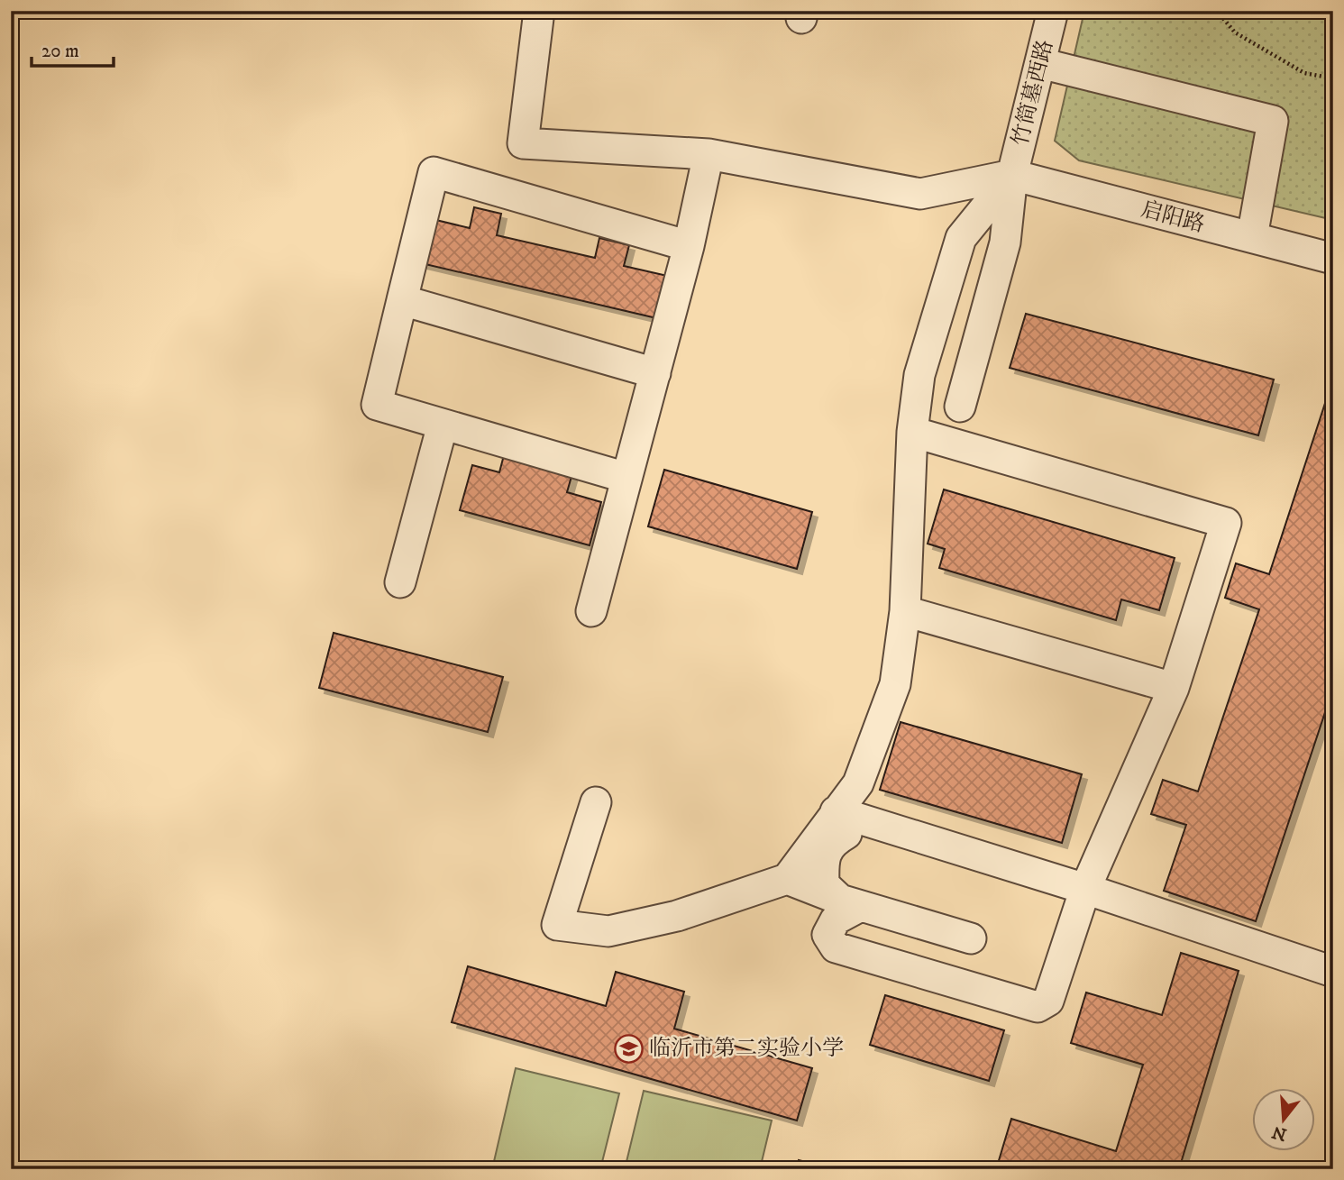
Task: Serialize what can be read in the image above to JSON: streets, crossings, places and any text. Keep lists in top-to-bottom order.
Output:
{
  "streets": {
    "street": ["竹简墓西路", "启阳路"]
  },
  "crossings": [
    ["竹简墓西路", "启阳路"]
  ],
  "places": {
    "school or university": ["临沂市第二实验小学"]
  },
  "scale_bar": "20 m",
  "north": "bottom"
}
